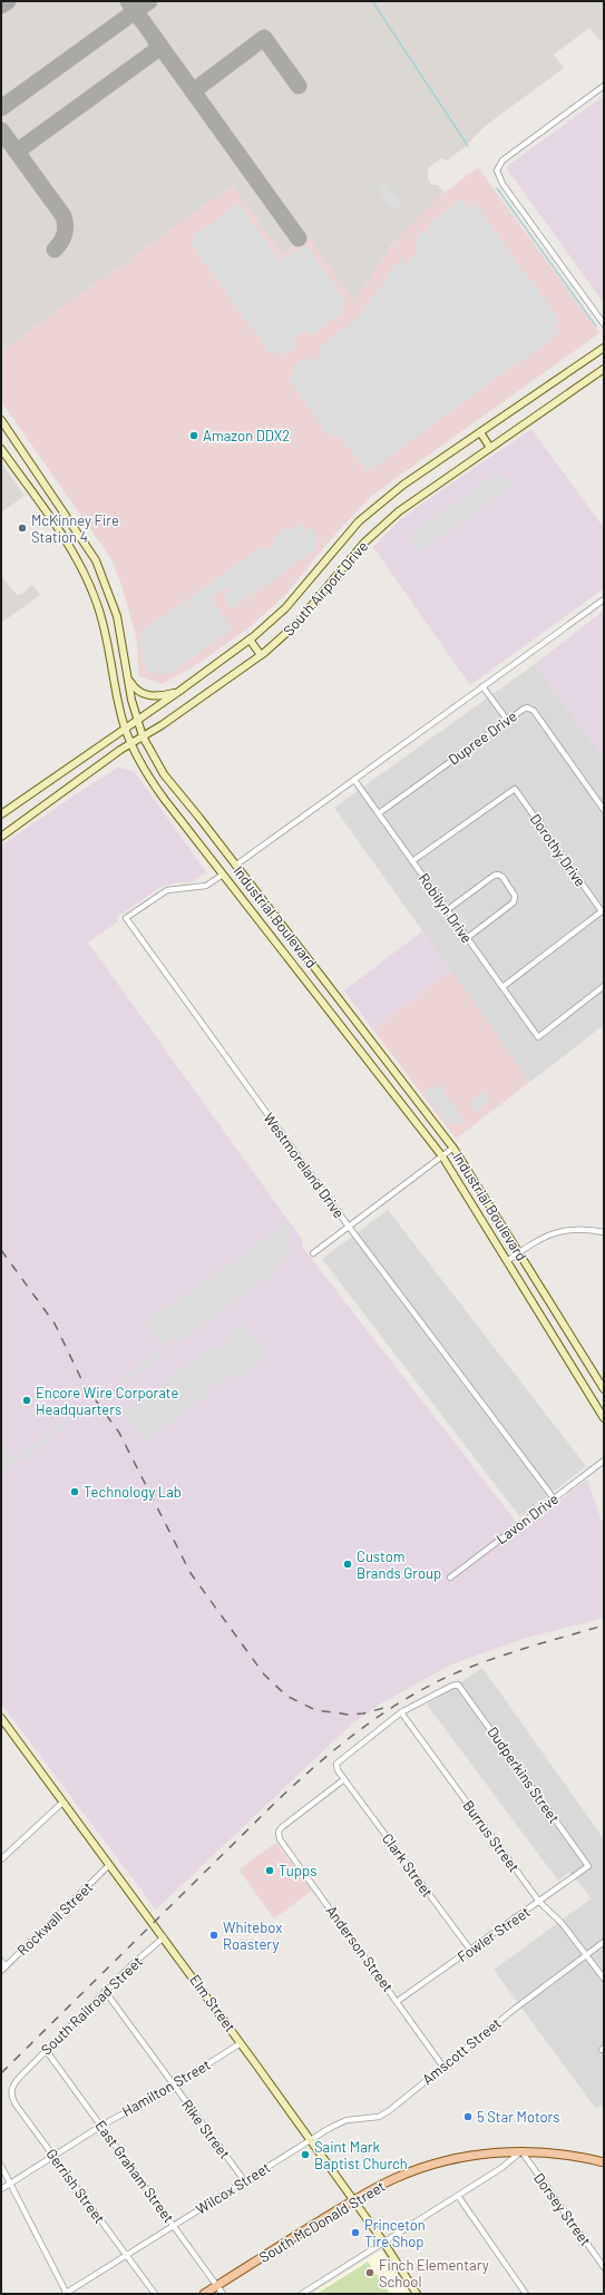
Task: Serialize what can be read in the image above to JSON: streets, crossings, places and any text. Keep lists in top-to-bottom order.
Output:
{
  "streets": {
    "main road": [
      "South Airport Drive",
      "Industrial Boulevard",
      "Elm Street",
      "South McDonald Street"
    ],
    "street": [
      "Dupree Drive",
      "Dorothy Drive",
      "Robilyn Drive",
      "Westmoreland Drive",
      "Lavon Drive",
      "Dudperkins Street",
      "Burrus Street",
      "Clark Street",
      "Rockwall Street",
      "Fowler Street",
      "Anderson Street",
      "South Railroad Street",
      "Amscott Street",
      "Hamilton Street",
      "Rike Street",
      "East Graham Street",
      "Gerrish Street",
      "Wilcox Street",
      "Dorsey Street"
    ]
  },
  "crossings": [
    ["South Airport Drive", "Industrial Boulevard"],
    ["Dupree Drive", "Robilyn Drive"],
    ["Dorothy Drive", "Robilyn Drive"],
    ["Industrial Boulevard", "Westmoreland Drive"],
    ["Westmoreland Drive", "Lavon Drive"],
    ["Dudperkins Street", "Burrus Street"],
    ["Dudperkins Street", "Fowler Street"],
    ["Burrus Street", "Fowler Street"],
    ["Burrus Street", "Amscott Street"],
    ["Clark Street", "Fowler Street"],
    ["Clark Street", "Anderson Street"],
    ["Rockwall Street", "Elm Street"],
    ["Fowler Street", "Anderson Street"],
    ["Anderson Street", "Amscott Street"],
    ["Elm Street", "South Railroad Street"],
    ["Elm Street", "Amscott Street"],
    ["Elm Street", "Hamilton Street"],
    ["Elm Street", "Wilcox Street"],
    ["Elm Street", "South McDonald Street"],
    ["South Railroad Street", "Rike Street"],
    ["South Railroad Street", "East Graham Street"],
    ["South Railroad Street", "Gerrish Street"],
    ["Amscott Street", "Wilcox Street"],
    ["Hamilton Street", "Rike Street"],
    ["Hamilton Street", "East Graham Street"],
    ["Hamilton Street", "Gerrish Street"],
    ["Rike Street", "Wilcox Street"],
    ["East Graham Street", "Wilcox Street"],
    ["East Graham Street", "South McDonald Street"],
    ["Gerrish Street", "Wilcox Street"],
    ["Dorsey Street", "South McDonald Street"]
  ],
  "places": [
    "Amazon DDX2",
    "McKinney Fire Station 4",
    "Encore Wire Corporate Headquarters",
    "Technology Lab",
    "Custom Brands Group",
    "Tupps",
    "Whitebox Roastery",
    "5 Star Motors",
    "Saint Mark Baptist Church",
    "Princeton Tire Shop",
    "Finch Elementary School"
  ]
}
